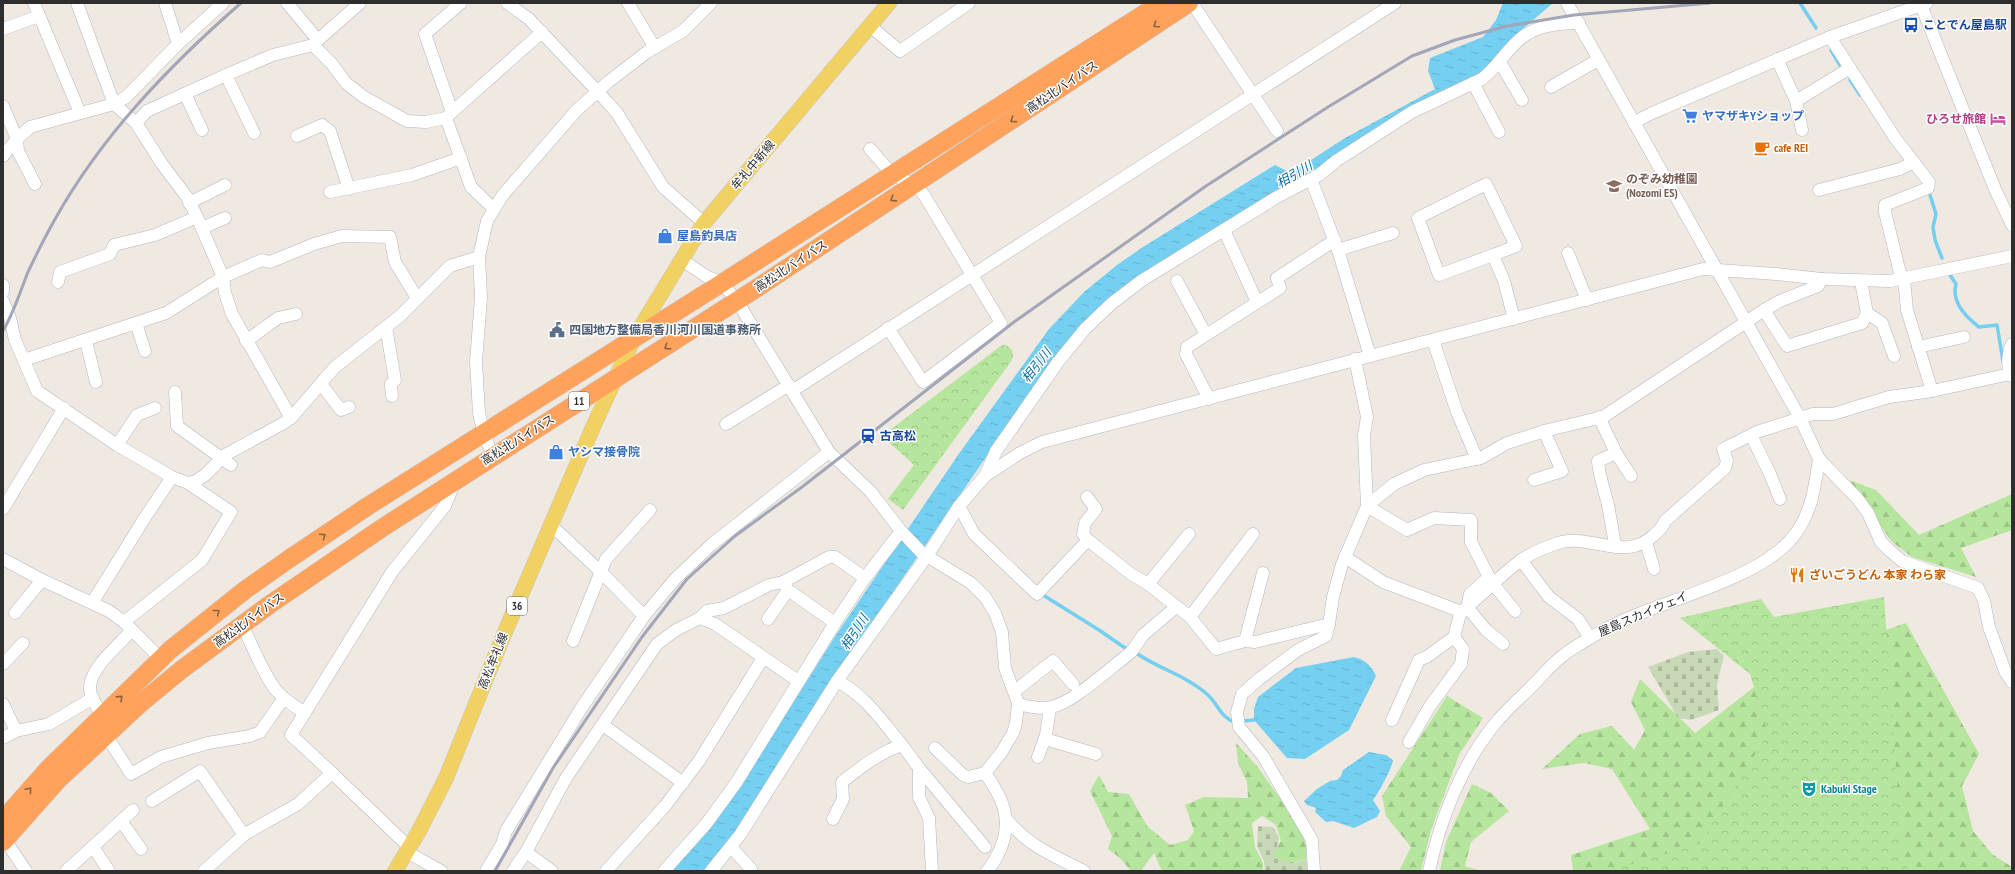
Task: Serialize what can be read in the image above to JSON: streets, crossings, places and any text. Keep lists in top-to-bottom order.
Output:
{
  "streets": {
    "highway": ["高松北バイパス", "11"],
    "main road": ["牟礼中新線", "36", "高松牟礼線"],
    "street": ["屋島スカイウェイ"]
  },
  "crossings": [
    ["高松北バイパス", "牟礼中新線"],
    ["高松北バイパス", "高松牟礼線"],
    ["牟礼中新線", "高松牟礼線"]
  ],
  "water": ["相引川"],
  "places": {
    "bus stop": ["ことでん屋島駅"],
    "supermarket": ["ヤマザキYショップ"],
    "hotel": ["ひろせ旅館"],
    "cafe": ["cafe REI"],
    "school or university": ["のぞみ幼稚園 (Nozomi ES)"],
    "shop": ["屋島釣具店", "ヤシマ接骨院"],
    "public building": ["四国地方整備局香川河川国道事務所"],
    "station": ["古高松"],
    "restaurant": ["ざいごうどん 本家 わら家"],
    "theatre": ["Kabuki Stage"]
  }
}
